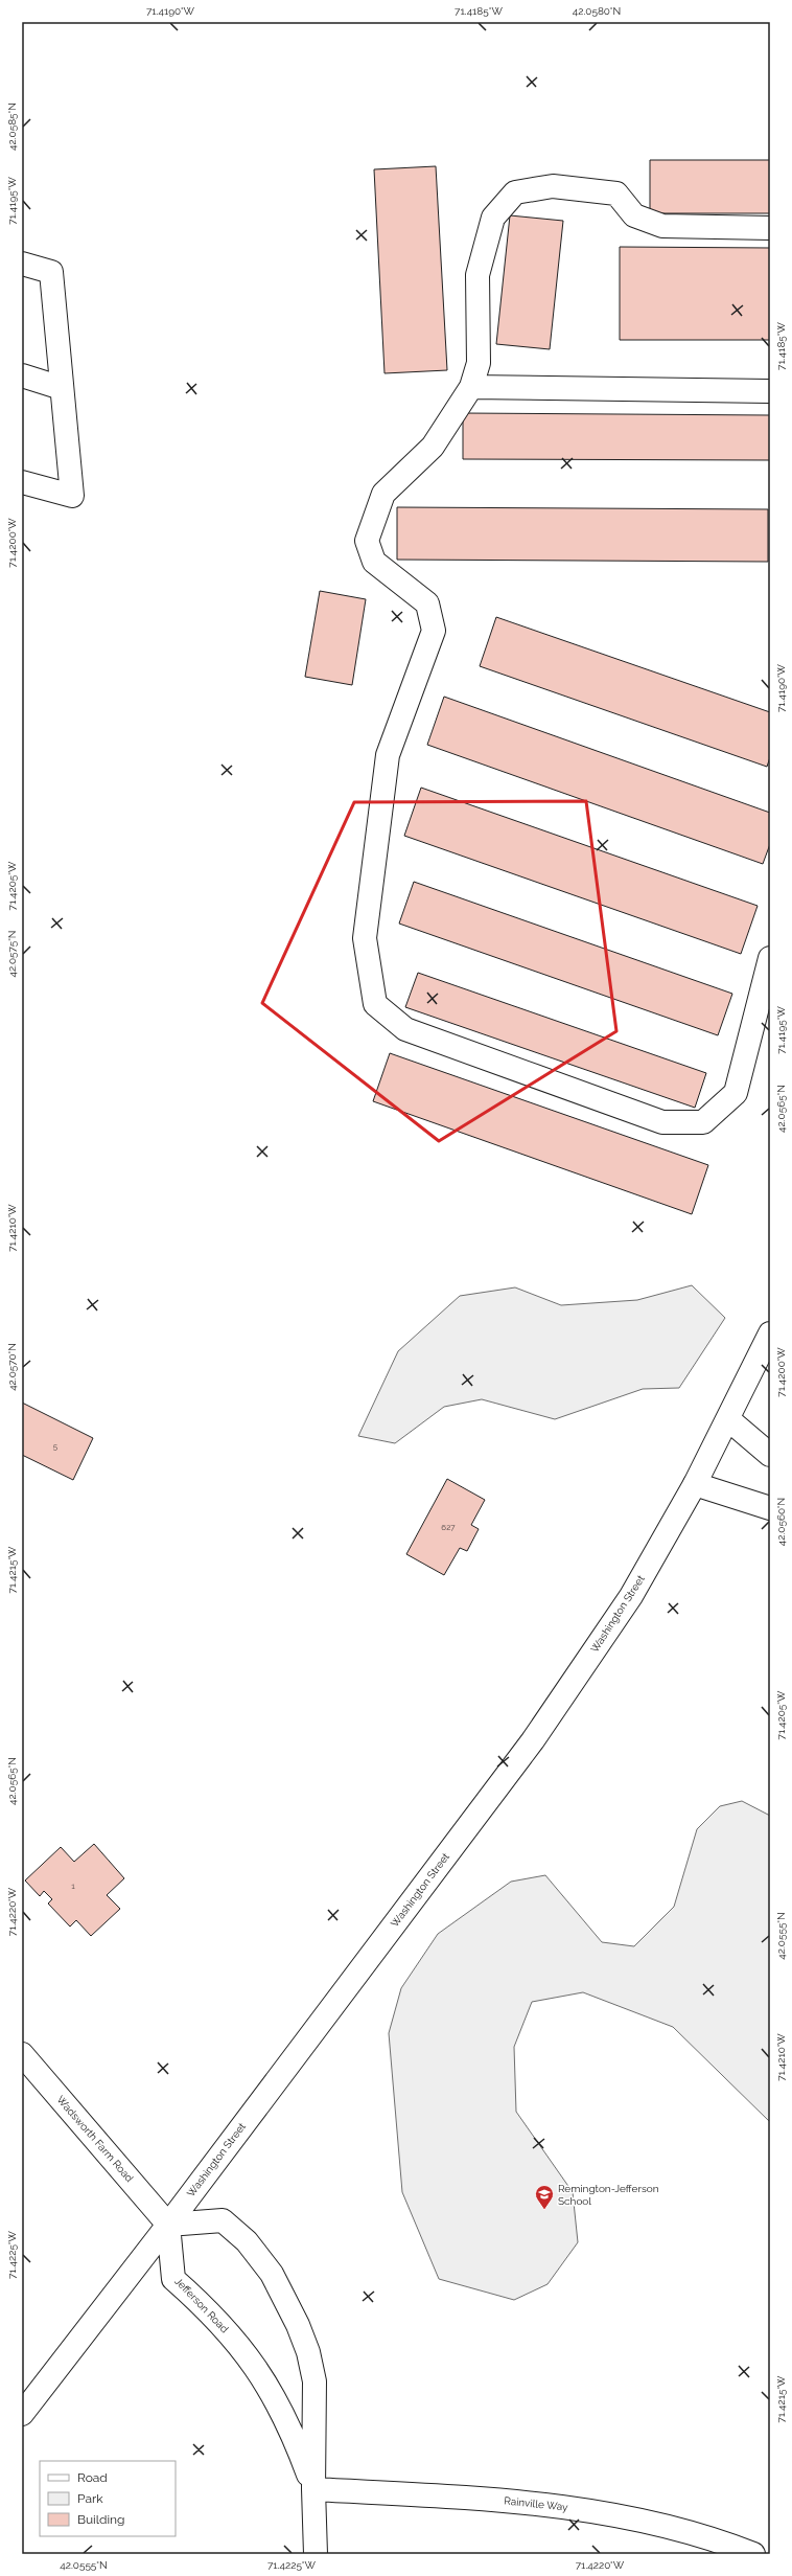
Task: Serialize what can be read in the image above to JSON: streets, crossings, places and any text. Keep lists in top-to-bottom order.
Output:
{
  "streets": {
    "street": [
      "Washington Street",
      "Wadsworth Farm Road",
      "Jefferson Road",
      "Rainville Way"
    ]
  },
  "crossings": [
    ["Washington Street", "Wadsworth Farm Road"],
    ["Washington Street", "Jefferson Road"],
    ["Wadsworth Farm Road", "Jefferson Road"],
    ["Jefferson Road", "Rainville Way"]
  ],
  "places": {
    "school or university": ["Remington-Jefferson School"]
  },
  "house_numbers": ["5", "627", "1"],
  "legend": ["Road", "Park", "Building"],
  "coordinates": [
    "71.4190°W",
    "71.4185°W",
    "42.0580°N",
    "42.0585°N",
    "71.4195°W",
    "71.4200°W",
    "71.4205°W",
    "42.0575°N",
    "42.0565°N",
    "71.4210°W",
    "42.0570°N",
    "42.0560°N",
    "71.4215°W",
    "71.4220°W",
    "42.0555°N",
    "71.4225°W"
  ]
}
